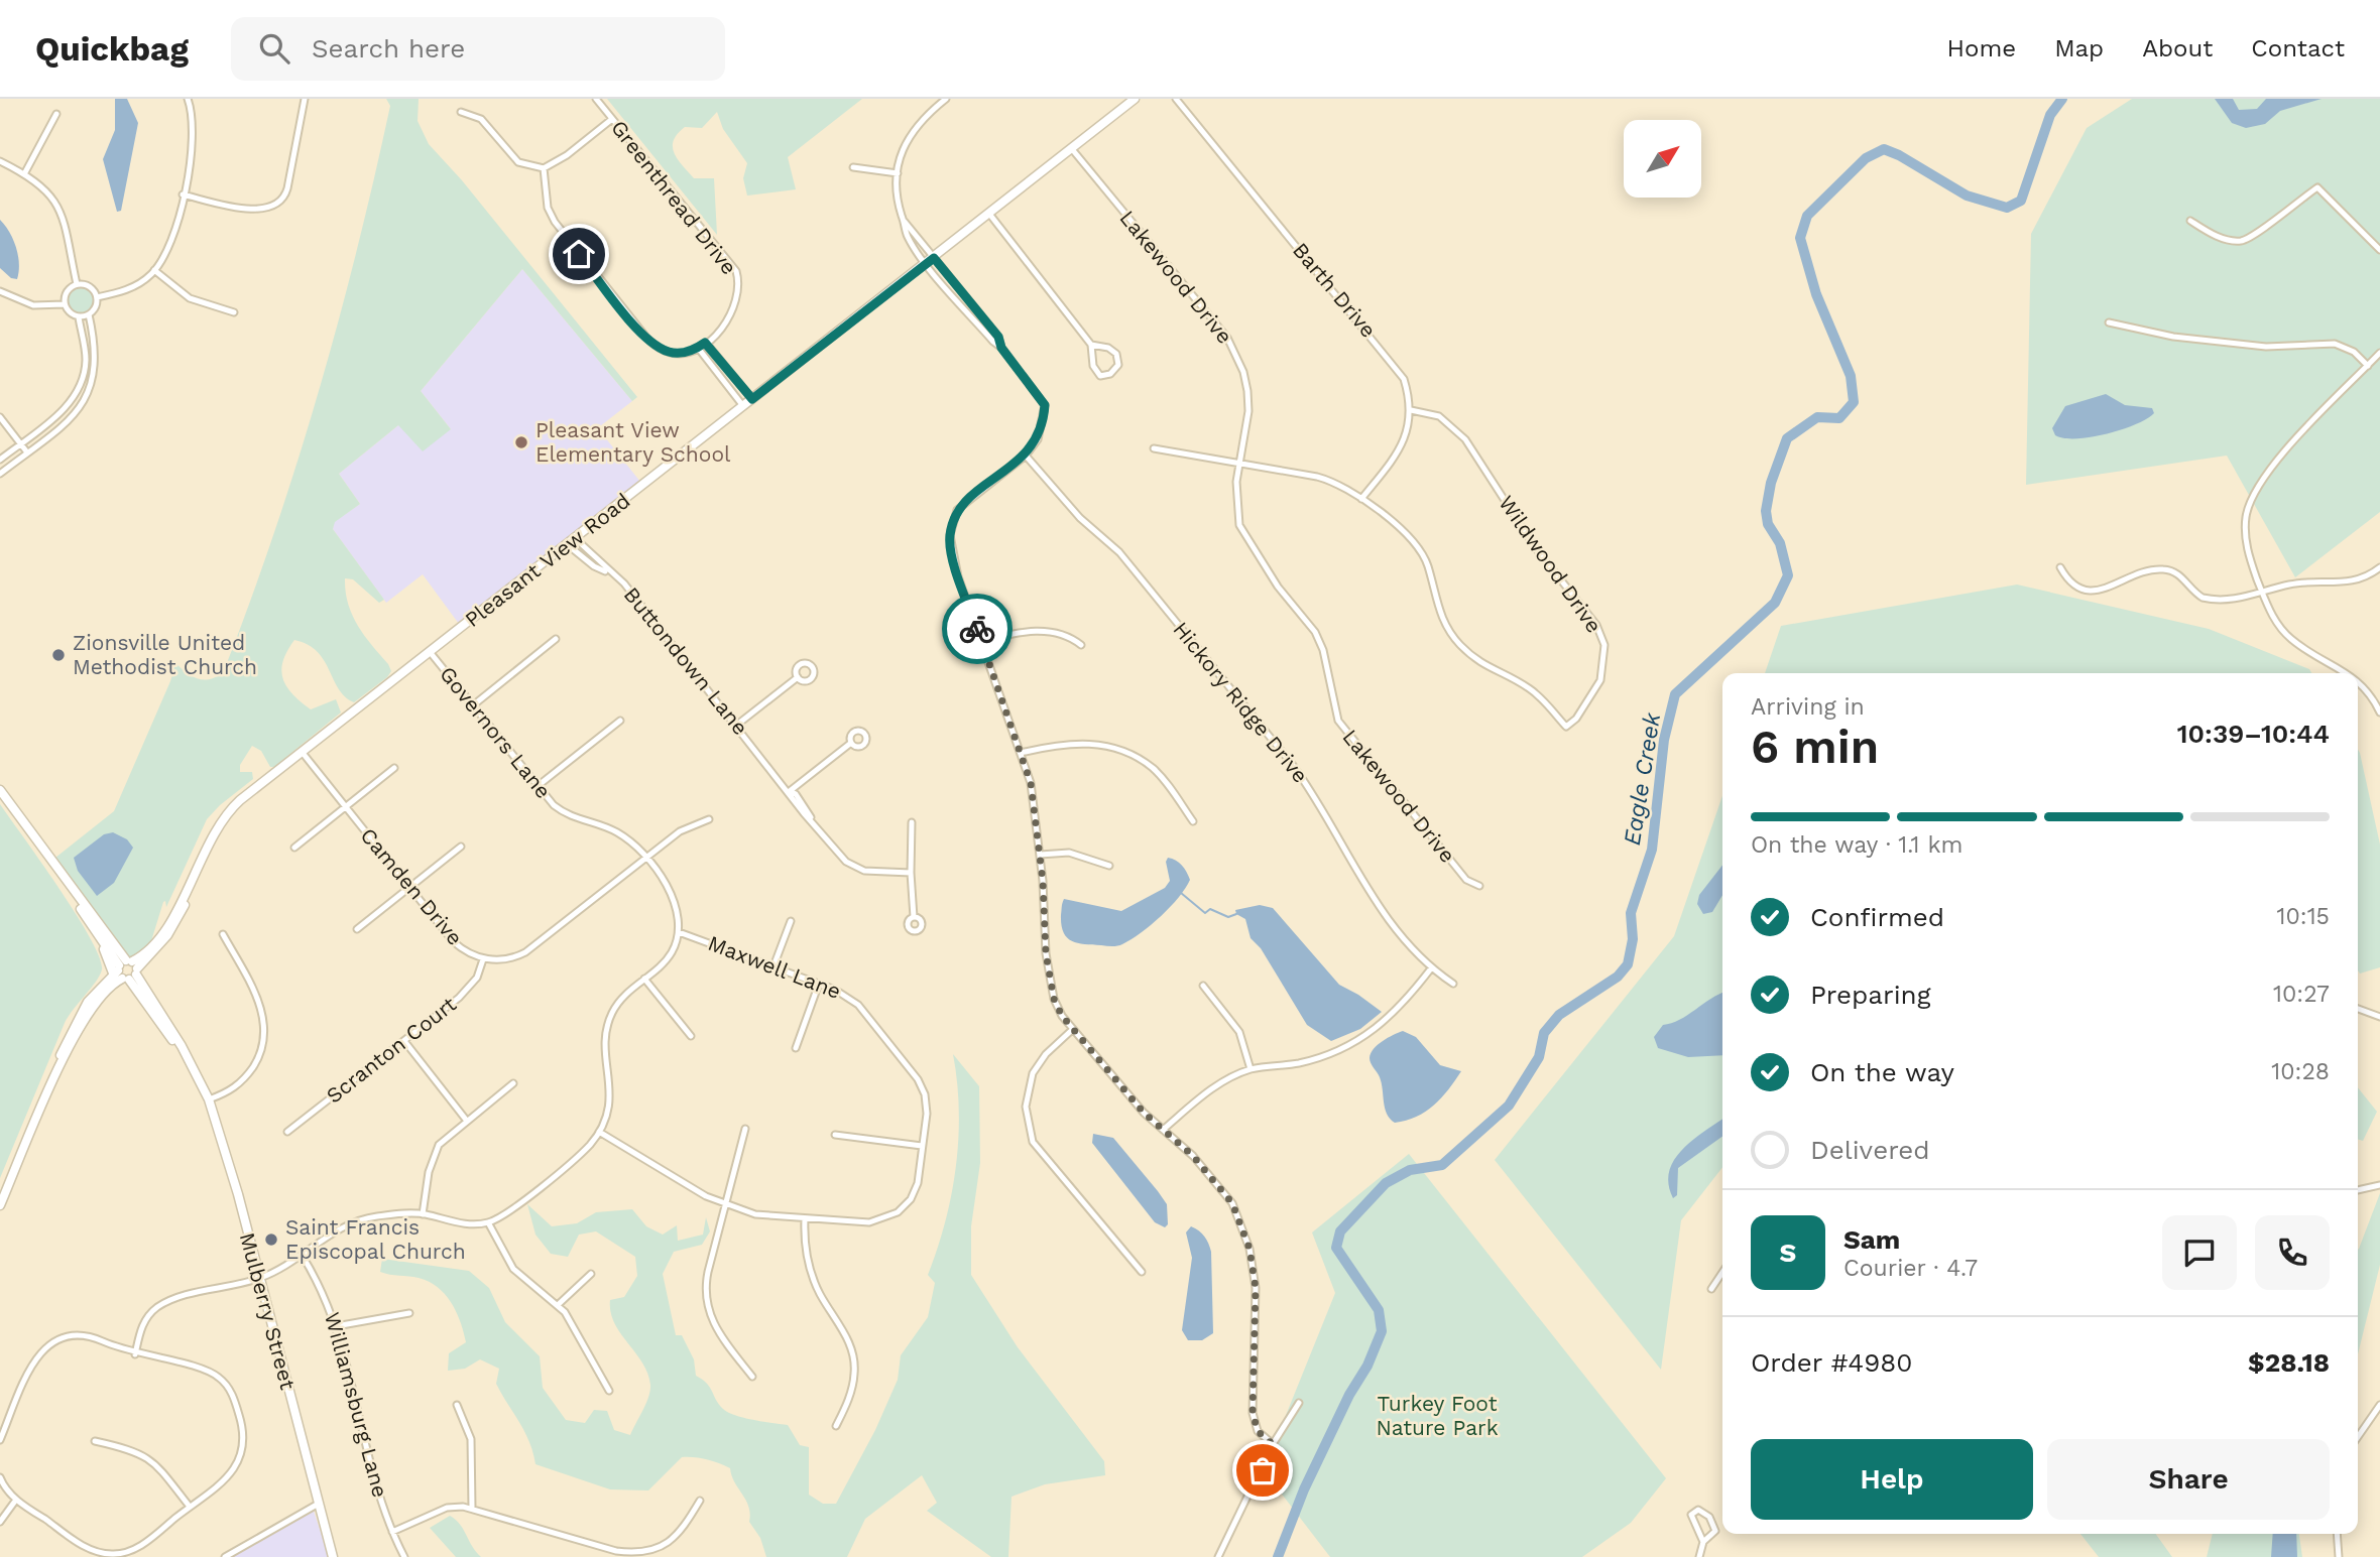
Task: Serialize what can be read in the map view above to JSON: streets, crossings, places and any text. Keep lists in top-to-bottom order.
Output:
{
  "streets": {
    "main road": ["Pleasant View Road", "Mulberry Street"],
    "street": [
      "Greenthread Drive",
      "Lakewood Drive",
      "Barth Drive",
      "Wildwood Drive",
      "Buttondown Lane",
      "Hickory Ridge Drive",
      "Governors Lane",
      "Camden Drive",
      "Maxwell Lane",
      "Scranton Court",
      "Williamsburg Lane"
    ]
  },
  "crossings": [
    ["Lakewood Drive", "Pleasant View Road"],
    ["Lakewood Drive", "Wildwood Drive"],
    ["Barth Drive", "Wildwood Drive"],
    ["Pleasant View Road", "Buttondown Lane"],
    ["Pleasant View Road", "Governors Lane"],
    ["Pleasant View Road", "Camden Drive"],
    ["Pleasant View Road", "Mulberry Street"],
    ["Governors Lane", "Camden Drive"],
    ["Governors Lane", "Maxwell Lane"],
    ["Camden Drive", "Scranton Court"]
  ],
  "water": ["Eagle Creek"],
  "parks": ["Turkey Foot Nature Park"],
  "places": ["Pleasant View Elementary School", "Zionsville United Methodist Church", "Saint Francis Episcopal Church"],
  "north": "top right",
  "page": {
    "header": "Quickbag",
    "search": "Search here",
    "nav": [
      "Home",
      "Map",
      "About",
      "Contact"
    ],
    "heading": ["6 min", "Arriving in", "10:39–10:44"],
    "panel": [
      "Sam",
      "Courier · 4.7",
      "Order #4980",
      "$28.18"
    ],
    "bar": "On the way · 1.1 km",
    "list": [
      ["Confirmed", "10:15"],
      ["Preparing", "10:27"],
      ["On the way", "10:28"],
      "Delivered"
    ],
    "round": "S",
    "buttons": ["Help", "Share"]
  }
}
